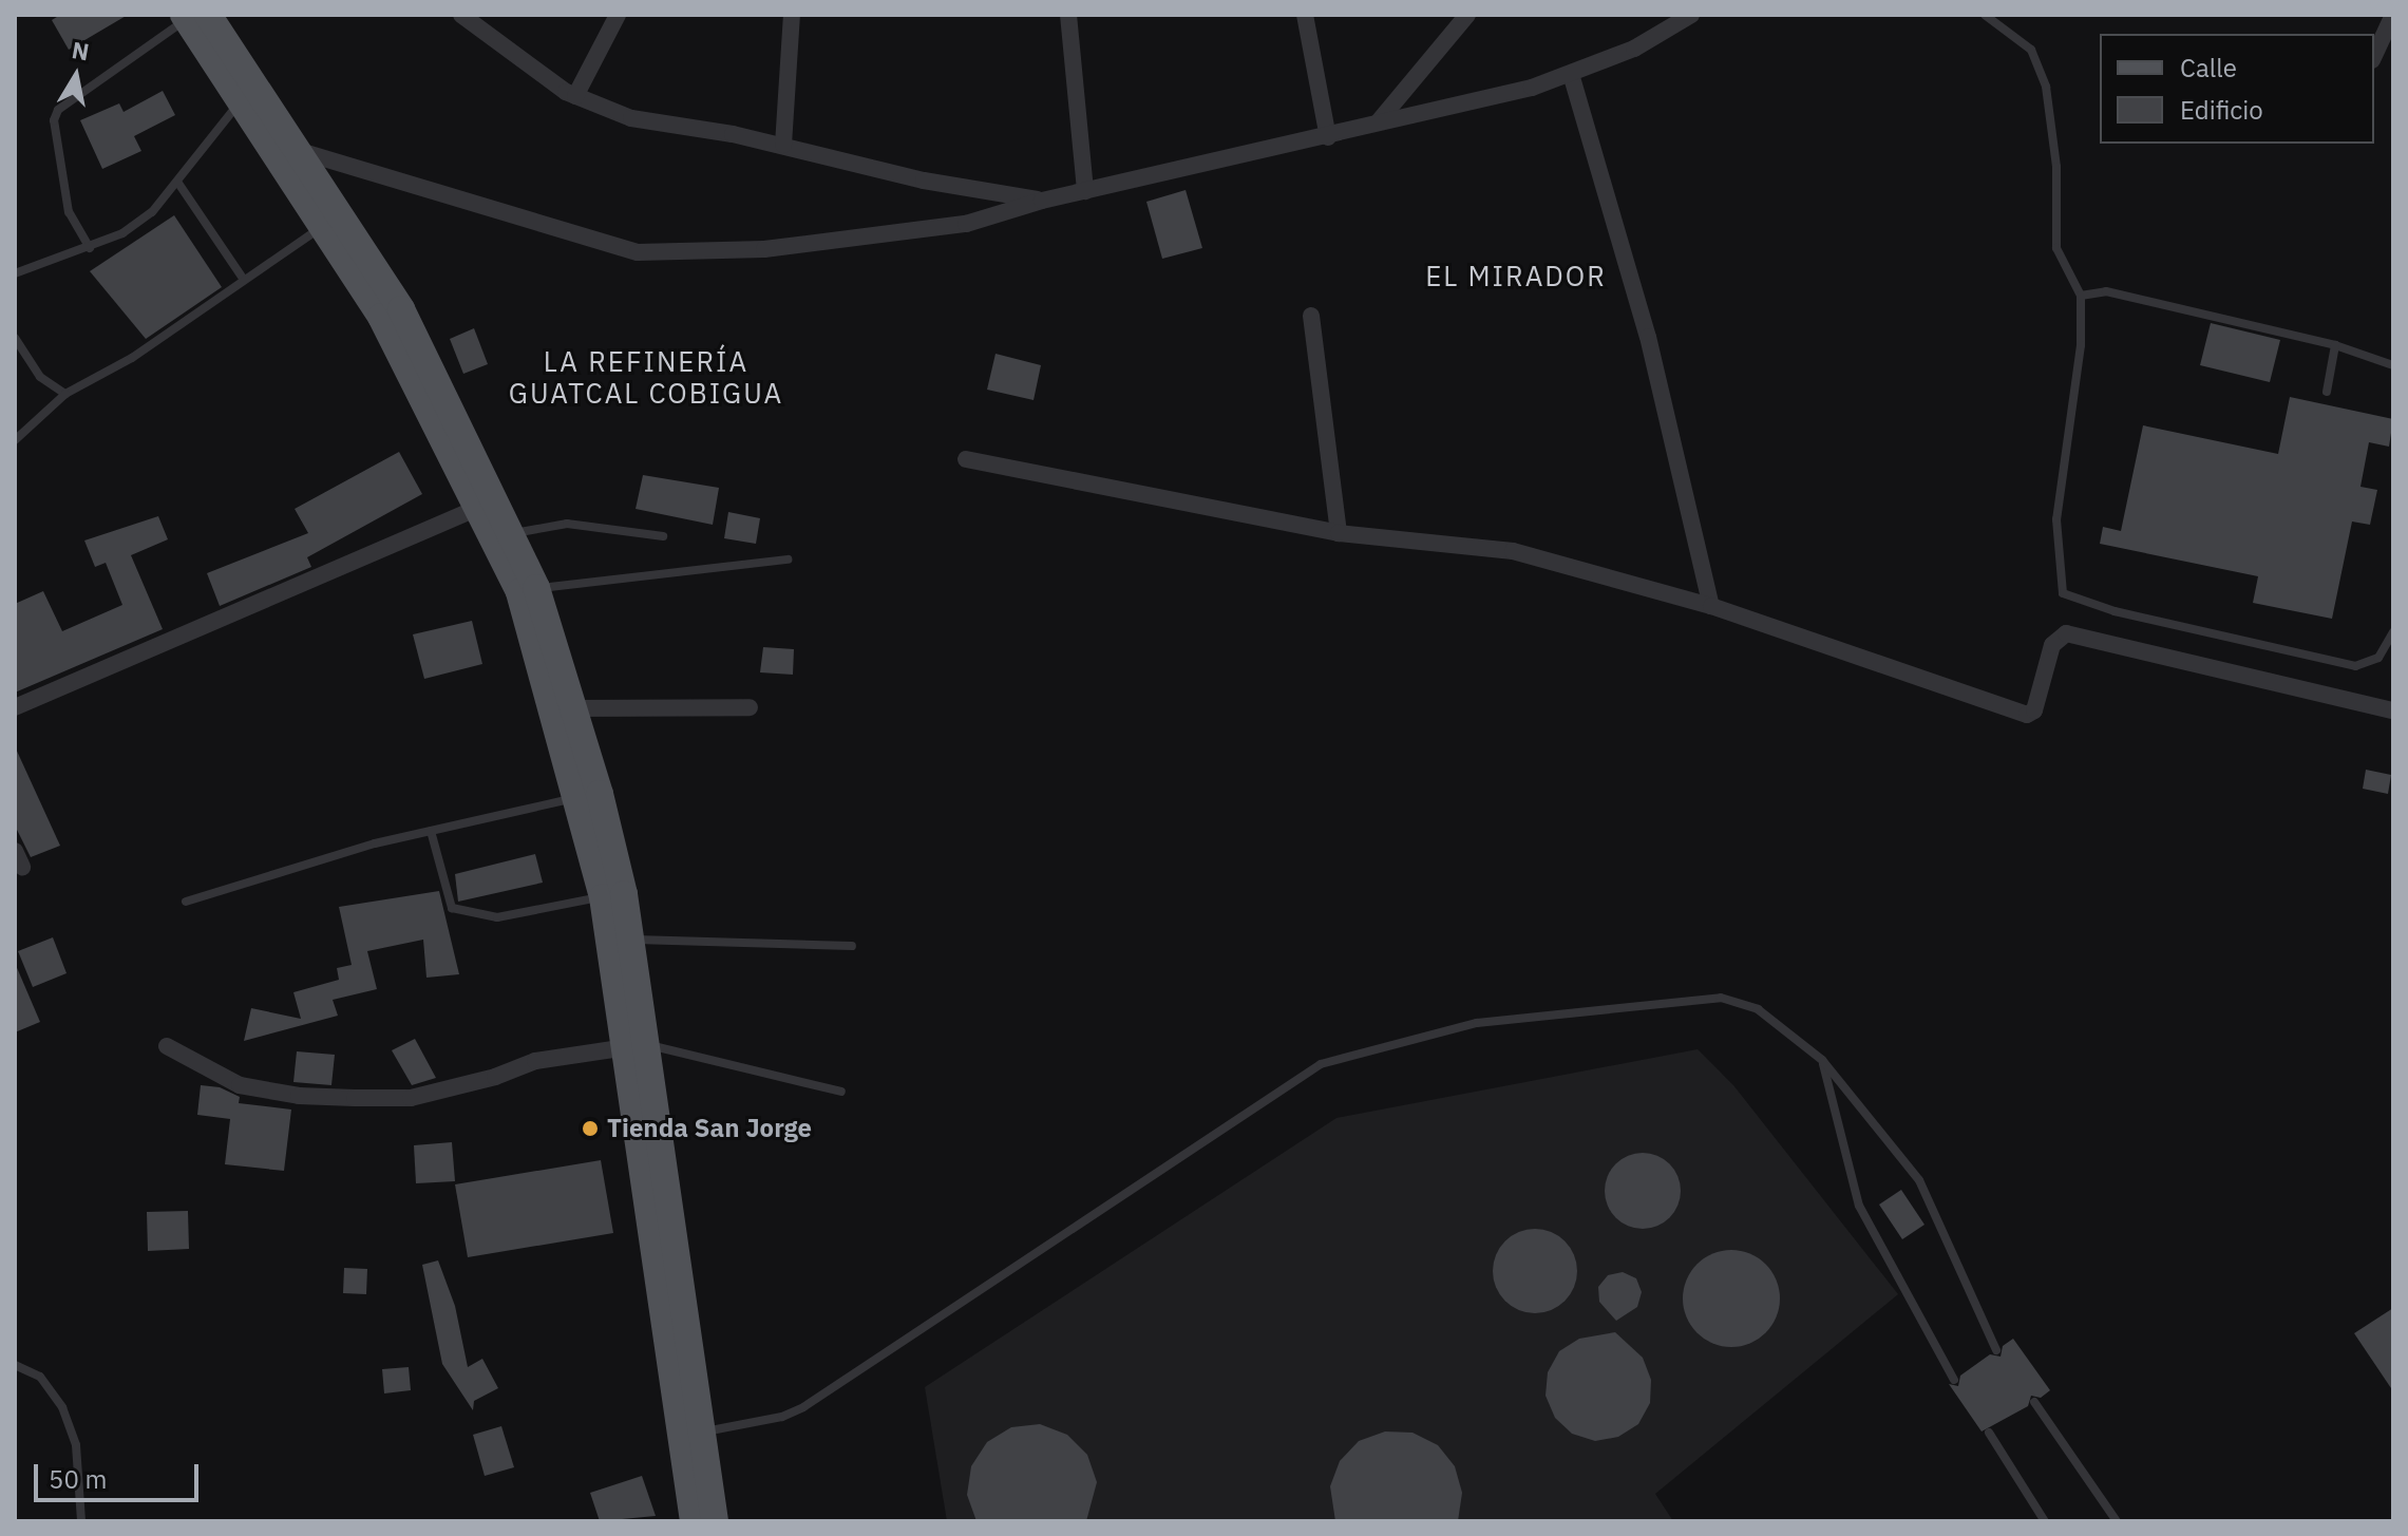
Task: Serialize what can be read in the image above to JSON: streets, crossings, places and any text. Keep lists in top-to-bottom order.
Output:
{
  "districts": ["EL MIRADOR", "LA REFINERÍA GUATCAL COBIGUA"],
  "places": ["Tienda San Jorge"],
  "legend": ["Calle", "Edificio"],
  "scale_bar": "50 m",
  "north": "top"
}
